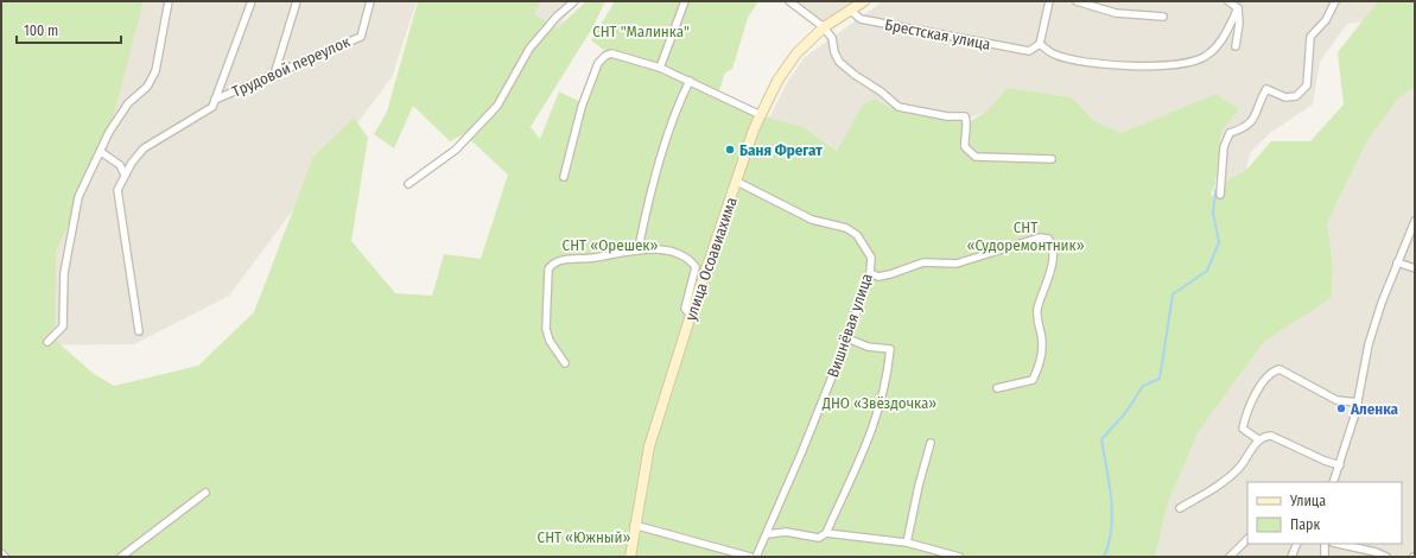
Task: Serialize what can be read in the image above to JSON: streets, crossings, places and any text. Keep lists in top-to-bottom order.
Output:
{
  "streets": {
    "street": [
      "Брестская улица",
      "Трудовой переулок",
      "улица Осоавиахима",
      "Вишнёвая улица"
    ]
  },
  "crossings": [
    ["Брестская улица", "улица Осоавиахима"],
    ["улица Осоавиахима", "Вишнёвая улица"]
  ],
  "parks": [
    "СНТ \"Малинка\"",
    "СНТ «Судоремонтник»",
    "СНТ «Орешек»",
    "ДНО «Звёздочка»",
    "СНТ «Южный»"
  ],
  "places": ["Баня Фрегат", "Аленка"],
  "legend": ["Улица", "Парк"],
  "scale_bar": "100 m"
}
